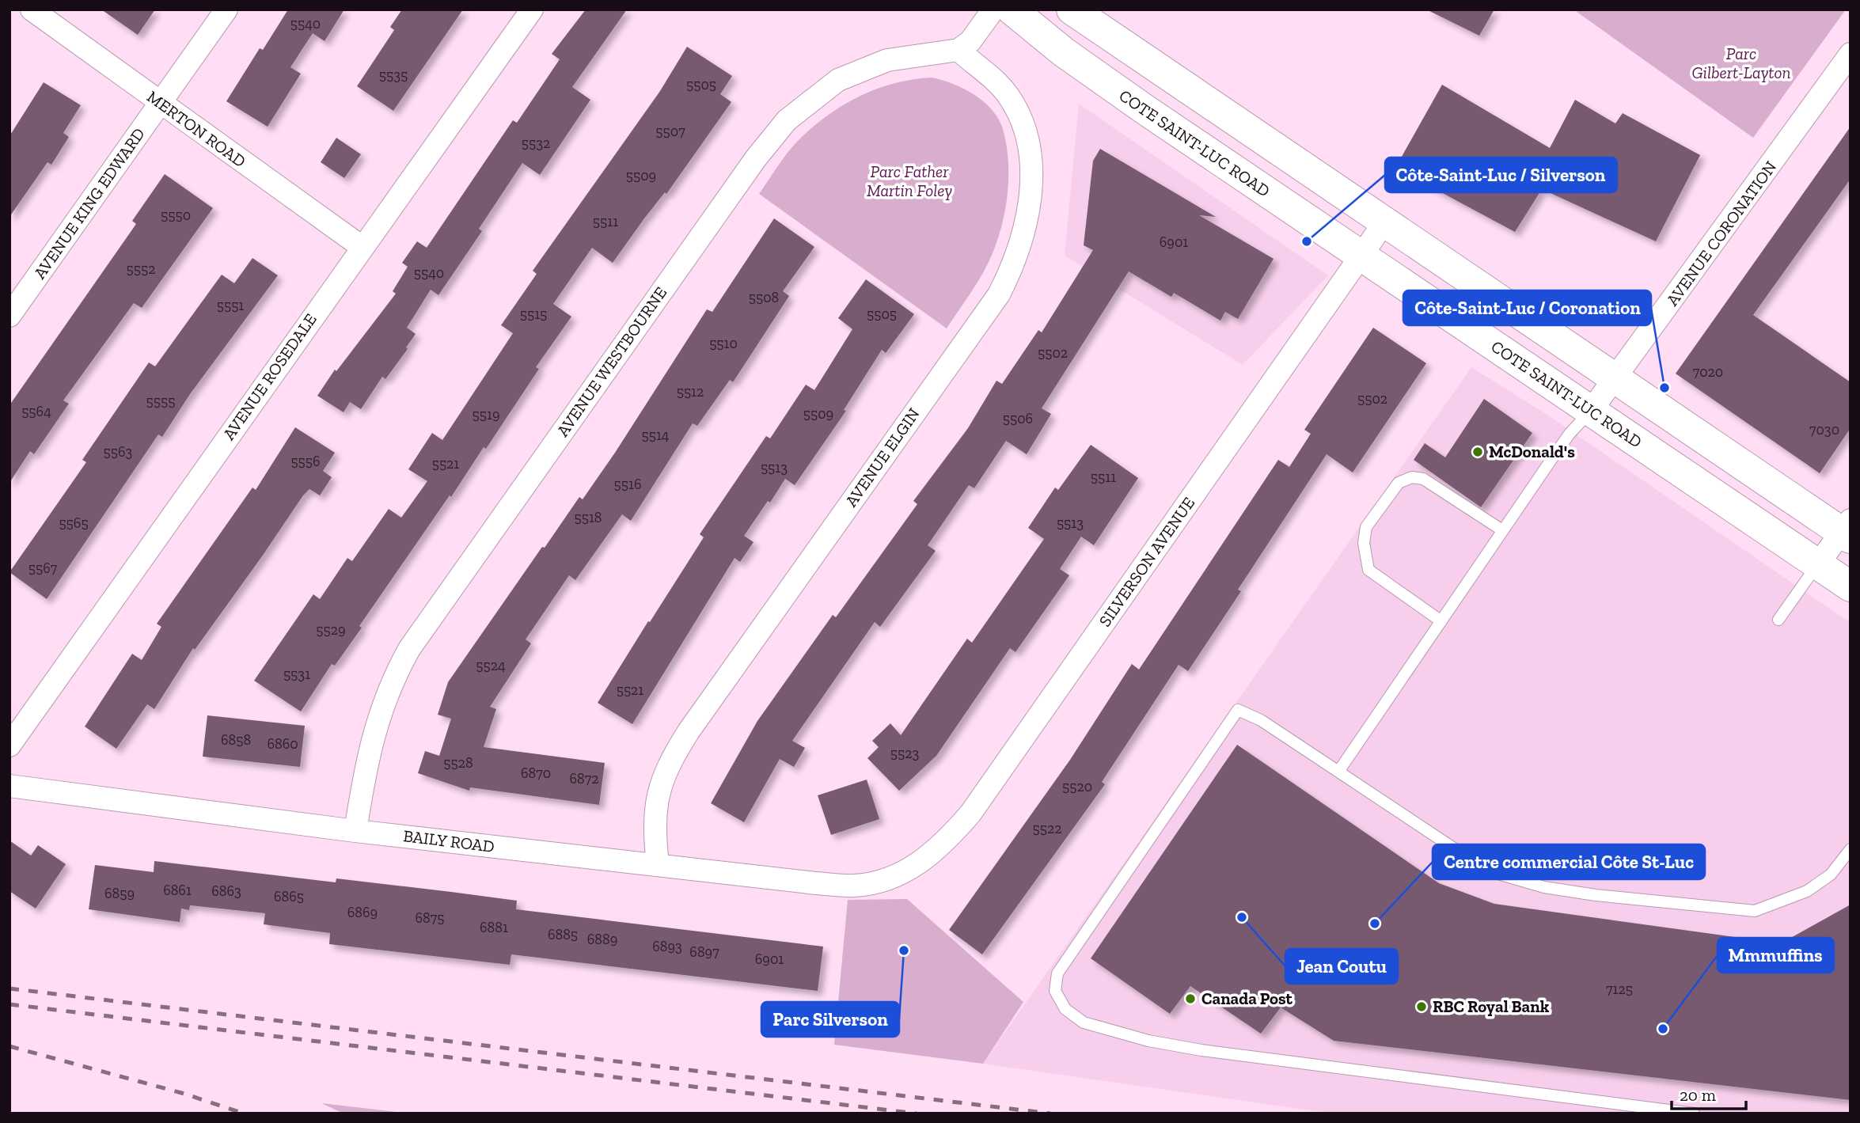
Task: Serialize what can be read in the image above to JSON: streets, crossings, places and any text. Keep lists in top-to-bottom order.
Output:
{
  "streets": {
    "main road": ["COTE SAINT-LUC ROAD"],
    "street": [
      "MERTON ROAD",
      "AVENUE KING EDWARD",
      "AVENUE CORONATION",
      "AVENUE WESTBOURNE",
      "AVENUE ROSEDALE",
      "AVENUE ELGIN",
      "SILVERSON AVENUE",
      "BAILY ROAD"
    ]
  },
  "crossings": [
    ["MERTON ROAD", "AVENUE KING EDWARD"],
    ["MERTON ROAD", "AVENUE ROSEDALE"],
    ["COTE SAINT-LUC ROAD", "AVENUE CORONATION"],
    ["COTE SAINT-LUC ROAD", "SILVERSON AVENUE"],
    ["AVENUE WESTBOURNE", "AVENUE ELGIN"],
    ["AVENUE WESTBOURNE", "BAILY ROAD"],
    ["AVENUE ELGIN", "BAILY ROAD"],
    ["SILVERSON AVENUE", "BAILY ROAD"]
  ],
  "parks": ["Parc Gilbert-Layton", "Parc Father Martin Foley"],
  "places": [
    "Côte-Saint-Luc / Silverson",
    "Côte-Saint-Luc / Coronation",
    "McDonald's",
    "Jean Coutu",
    "Centre commercial Côte St-Luc",
    "Parc Silverson",
    "Canada Post",
    "RBC Royal Bank",
    "Mmmuffins"
  ],
  "house_numbers": [
    "5540",
    "5535",
    "5505",
    "5507",
    "5532",
    "5509",
    "5550",
    "5511",
    "6901",
    "5552",
    "5540",
    "5508",
    "5551",
    "5515",
    "5505",
    "5510",
    "5502",
    "7020",
    "5512",
    "5502",
    "5555",
    "5564",
    "5509",
    "5519",
    "5506",
    "7030",
    "5514",
    "5563",
    "5556",
    "5521",
    "5513",
    "5511",
    "5516",
    "5518",
    "5565",
    "5513",
    "5567",
    "5529",
    "5524",
    "5531",
    "5521",
    "6858",
    "6860",
    "5523",
    "5528",
    "6870",
    "6872",
    "5520",
    "5522",
    "6861",
    "6863",
    "6859",
    "6865",
    "6869",
    "6875",
    "6881",
    "6885",
    "6889",
    "6893",
    "6897",
    "6901",
    "7125"
  ],
  "scale_bar": "20 m"
}
